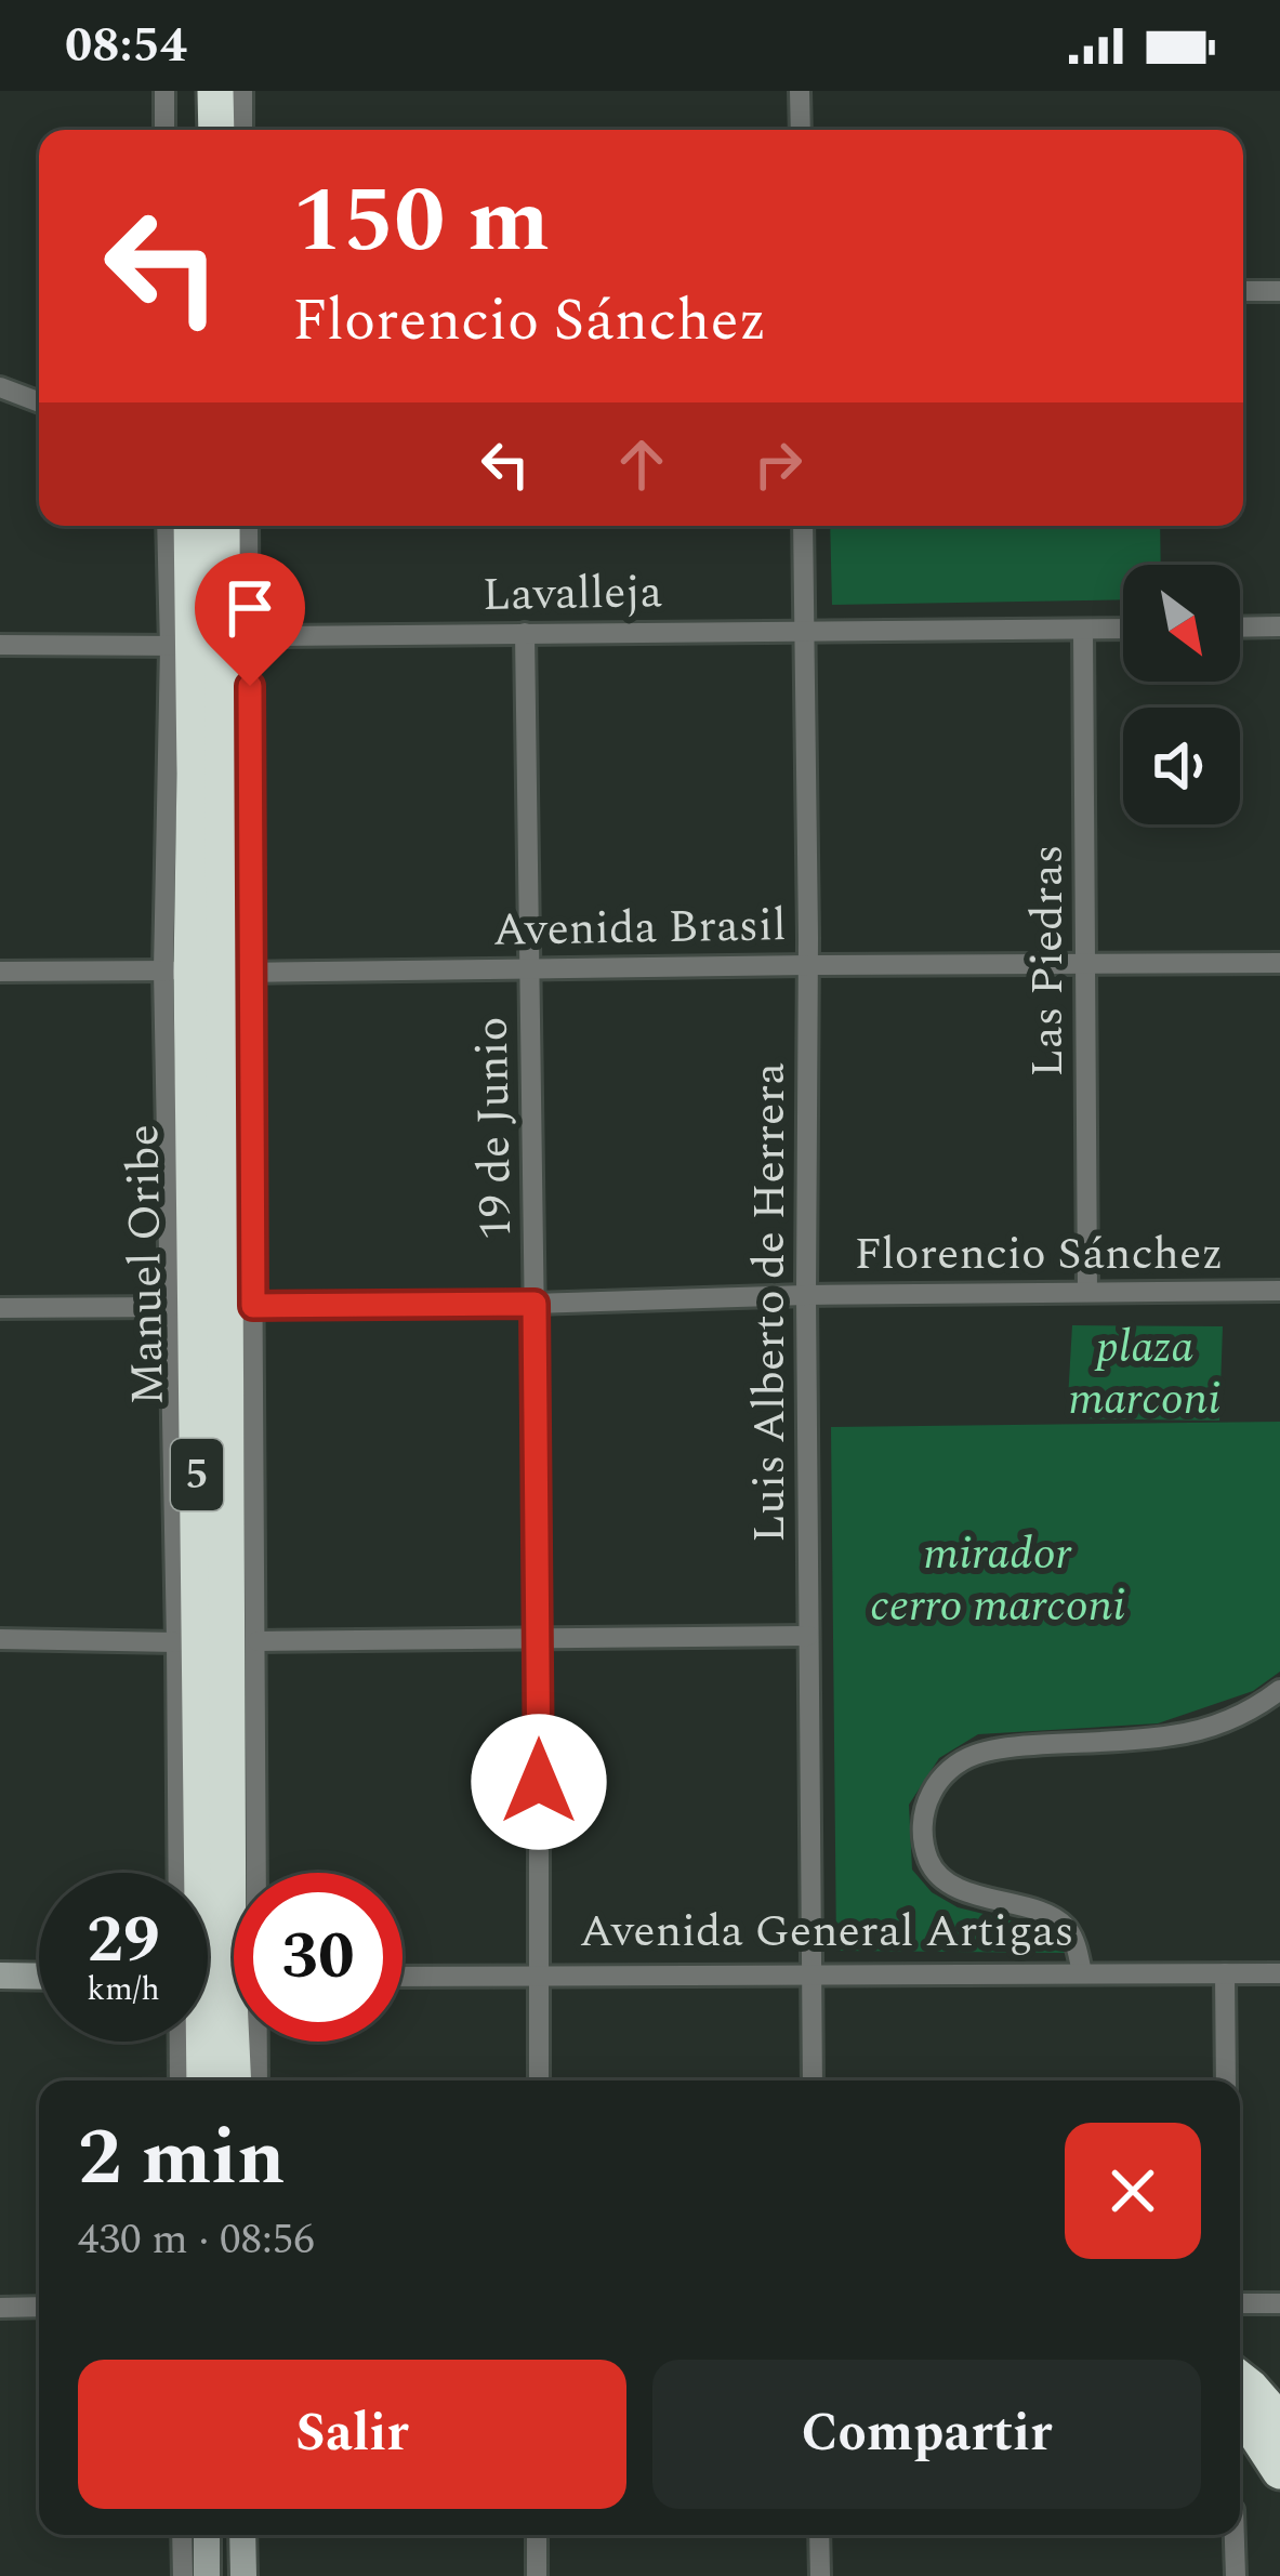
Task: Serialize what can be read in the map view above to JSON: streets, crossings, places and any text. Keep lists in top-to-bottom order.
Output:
{
  "streets": {
    "highway": ["Manuel Oribe", "5"],
    "street": [
      "Lavalleja",
      "Avenida Brasil",
      "Las Piedras",
      "19 de Junio",
      "Florencio Sánchez",
      "Luis Alberto de Herrera",
      "Avenida General Artigas"
    ]
  },
  "crossings": [
    ["Lavalleja", "Las Piedras"],
    ["Lavalleja", "19 de Junio"],
    ["Lavalleja", "Manuel Oribe"],
    ["Lavalleja", "Luis Alberto de Herrera"],
    ["Avenida Brasil", "Las Piedras"],
    ["Avenida Brasil", "19 de Junio"],
    ["Avenida Brasil", "Manuel Oribe"],
    ["Avenida Brasil", "Luis Alberto de Herrera"],
    ["Las Piedras", "Florencio Sánchez"],
    ["19 de Junio", "Florencio Sánchez"],
    ["19 de Junio", "Avenida General Artigas"],
    ["Florencio Sánchez", "Manuel Oribe"],
    ["Florencio Sánchez", "Luis Alberto de Herrera"],
    ["Luis Alberto de Herrera", "Avenida General Artigas"]
  ],
  "parks": ["plaza marconi", "mirador cerro marconi"],
  "north": "bottom right",
  "page": {
    "status": "08:54",
    "turn": ["150 m", "Florencio Sánchez"],
    "speed": "29 km/h",
    "limit": "30",
    "heading": ["2 min", "430 m · 08:56"],
    "buttons": ["Salir", "Compartir"]
  }
}
